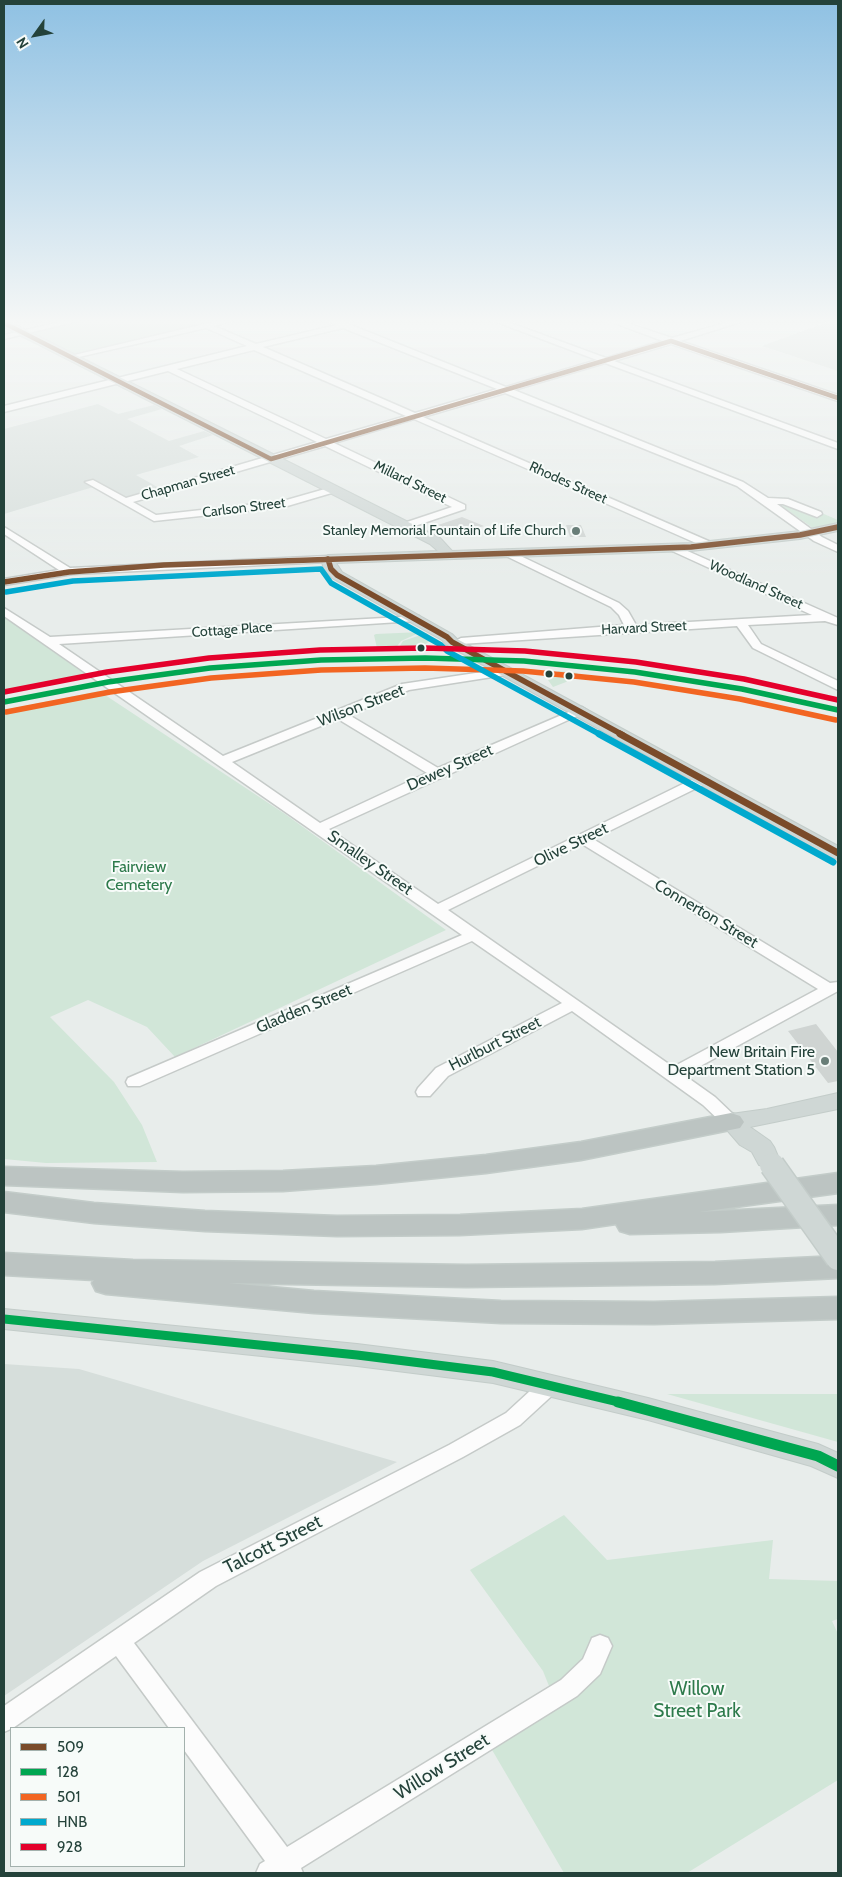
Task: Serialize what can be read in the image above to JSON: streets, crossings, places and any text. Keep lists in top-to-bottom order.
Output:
{
  "streets": {
    "street": [
      "Millard Street",
      "Chapman Street",
      "Rhodes Street",
      "Carlson Street",
      "Woodland Street",
      "Harvard Street",
      "Cottage Place",
      "Wilson Street",
      "Dewey Street",
      "Olive Street",
      "Smalley Street",
      "Connerton Street",
      "Gladden Street",
      "Hurlburt Street",
      "Talcott Street",
      "Willow Street"
    ]
  },
  "crossings": [
    ["Millard Street", "Chapman Street"],
    ["Chapman Street", "Rhodes Street"],
    ["Chapman Street", "Carlson Street"],
    ["Woodland Street", "Harvard Street"],
    ["Cottage Place", "Smalley Street"],
    ["Wilson Street", "Smalley Street"],
    ["Dewey Street", "Smalley Street"],
    ["Olive Street", "Smalley Street"],
    ["Olive Street", "Connerton Street"],
    ["Smalley Street", "Gladden Street"],
    ["Smalley Street", "Hurlburt Street"]
  ],
  "parks": ["Fairview Cemetery", "Willow Street Park"],
  "places": ["Stanley Memorial Fountain of Life Church", "New Britain Fire Department Station 5"],
  "lines": [
    "transit line 509",
    "transit line HNB",
    "transit line 928",
    "transit line 128",
    "transit line 501"
  ],
  "legend": [
    "509",
    "128",
    "501",
    "HNB",
    "928"
  ],
  "north": "bottom left"
}
